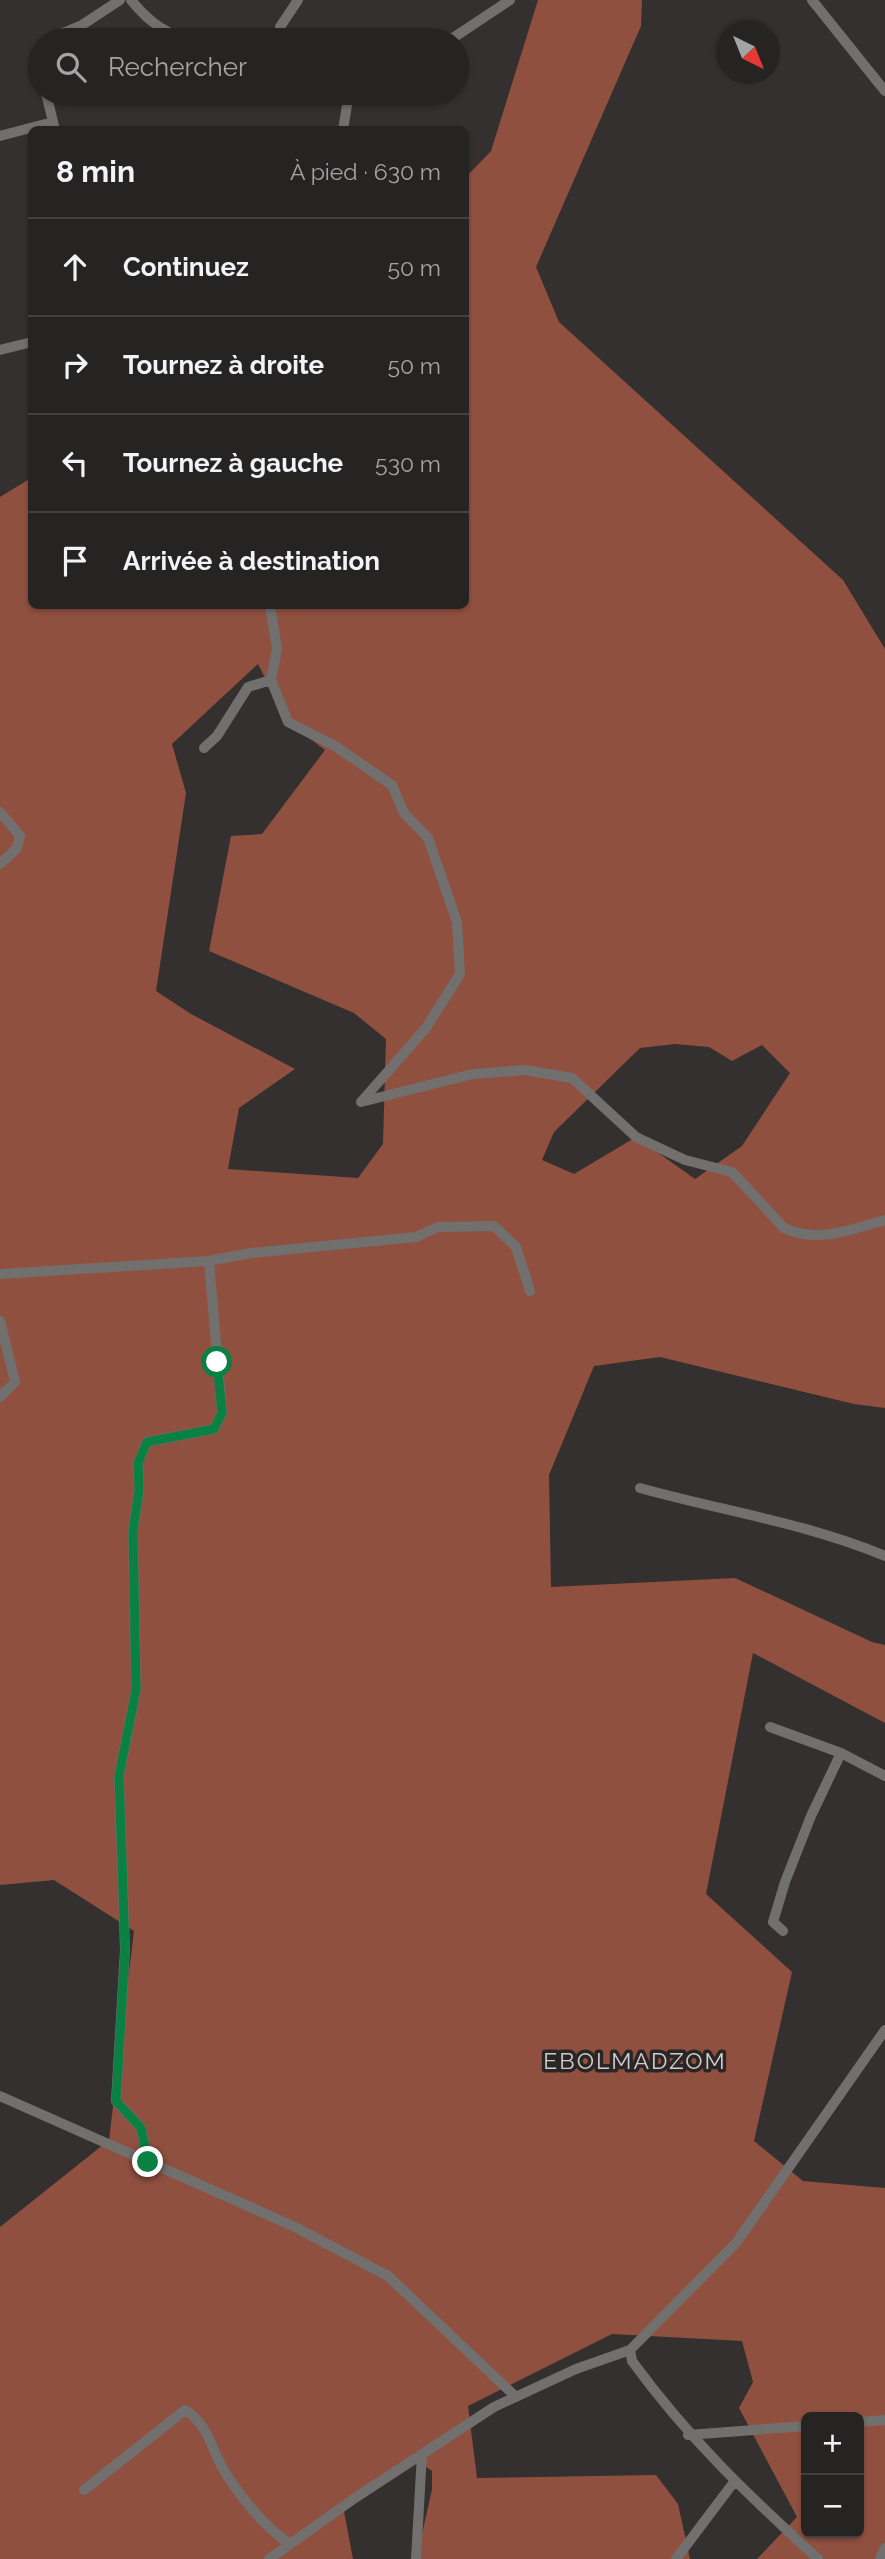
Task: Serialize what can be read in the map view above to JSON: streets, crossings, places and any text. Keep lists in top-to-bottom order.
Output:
{
  "districts": ["EBOLMADZOM"],
  "north": "bottom right",
  "page": {
    "search": "Rechercher",
    "heading": ["8 min", "À pied · 630 m"],
    "list": [
      ["Continuez", "50 m"],
      ["Tournez à droite", "50 m"],
      ["Tournez à gauche", "530 m"],
      "Arrivée à destination"
    ],
    "map_buttons": ["+", "−"]
  }
}
